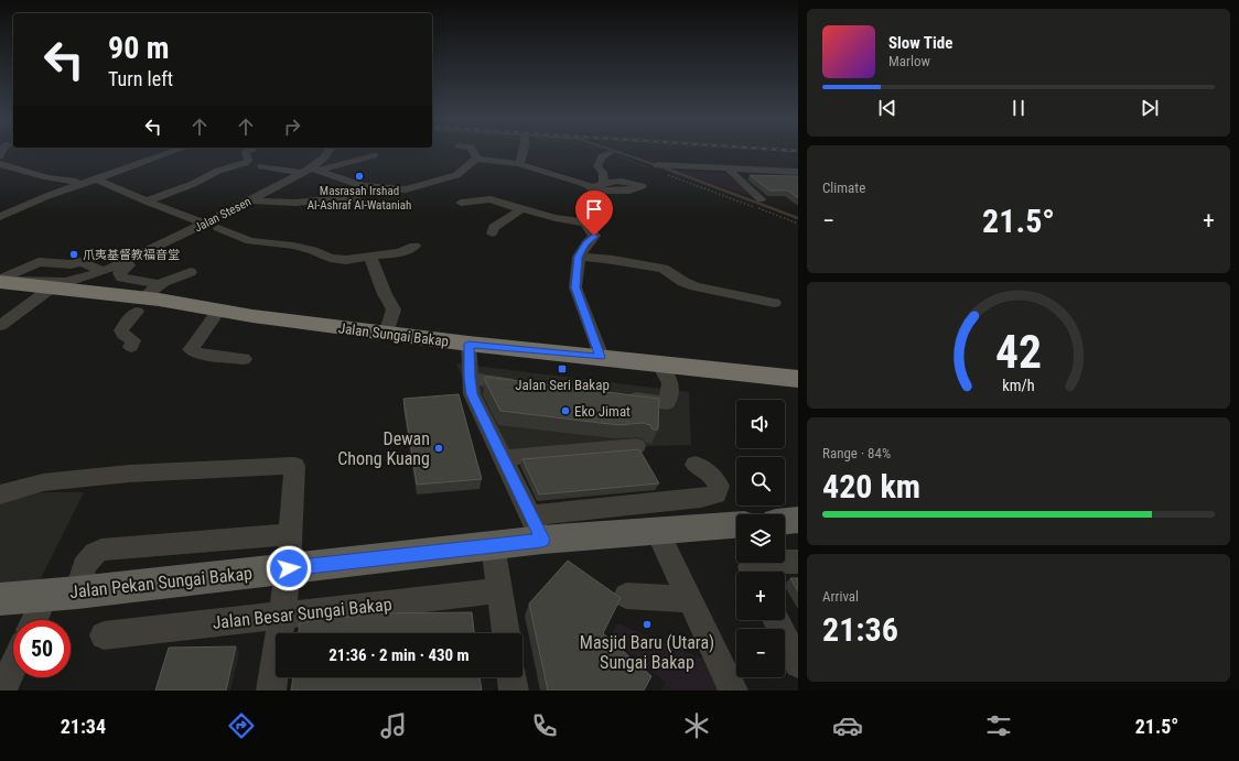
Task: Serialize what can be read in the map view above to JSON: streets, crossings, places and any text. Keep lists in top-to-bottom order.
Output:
{
  "streets": {
    "highway": ["Jalan Sungai Bakap"],
    "main road": ["Jalan Pekan Sungai Bakap"],
    "street": ["Jalan Stesen", "Jalan Besar Sungai Bakap"]
  },
  "crossings": [
    ["Jalan Stesen", "Jalan Sungai Bakap"]
  ],
  "places": {
    "other": [
      "Masrasah Irshad Al-Ashraf Al-Wataniah",
      "爪夷基督教福音堂",
      "Eko Jimat",
      "Dewan Chong Kuang",
      "Masjid Baru (Utara) Sungai Bakap"
    ],
    "transit": ["Jalan Seri Bakap"]
  },
  "page": {
    "turn": ["90 m", "Turn left"],
    "song": ["Slow Tide", "Marlow"],
    "tile": [
      "Climate",
      ["Range · 84%", "420 km"],
      ["Arrival", "21:36"]
    ],
    "heat": ["−", "21.5°", "+"],
    "map_buttons": ["+", "−"],
    "limit": "50",
    "trip": "21:36 · 2 min · 430 m",
    "tabs": ["21:34", "21.5°"],
    "gauge": ["42", "km/h"]
  }
}
